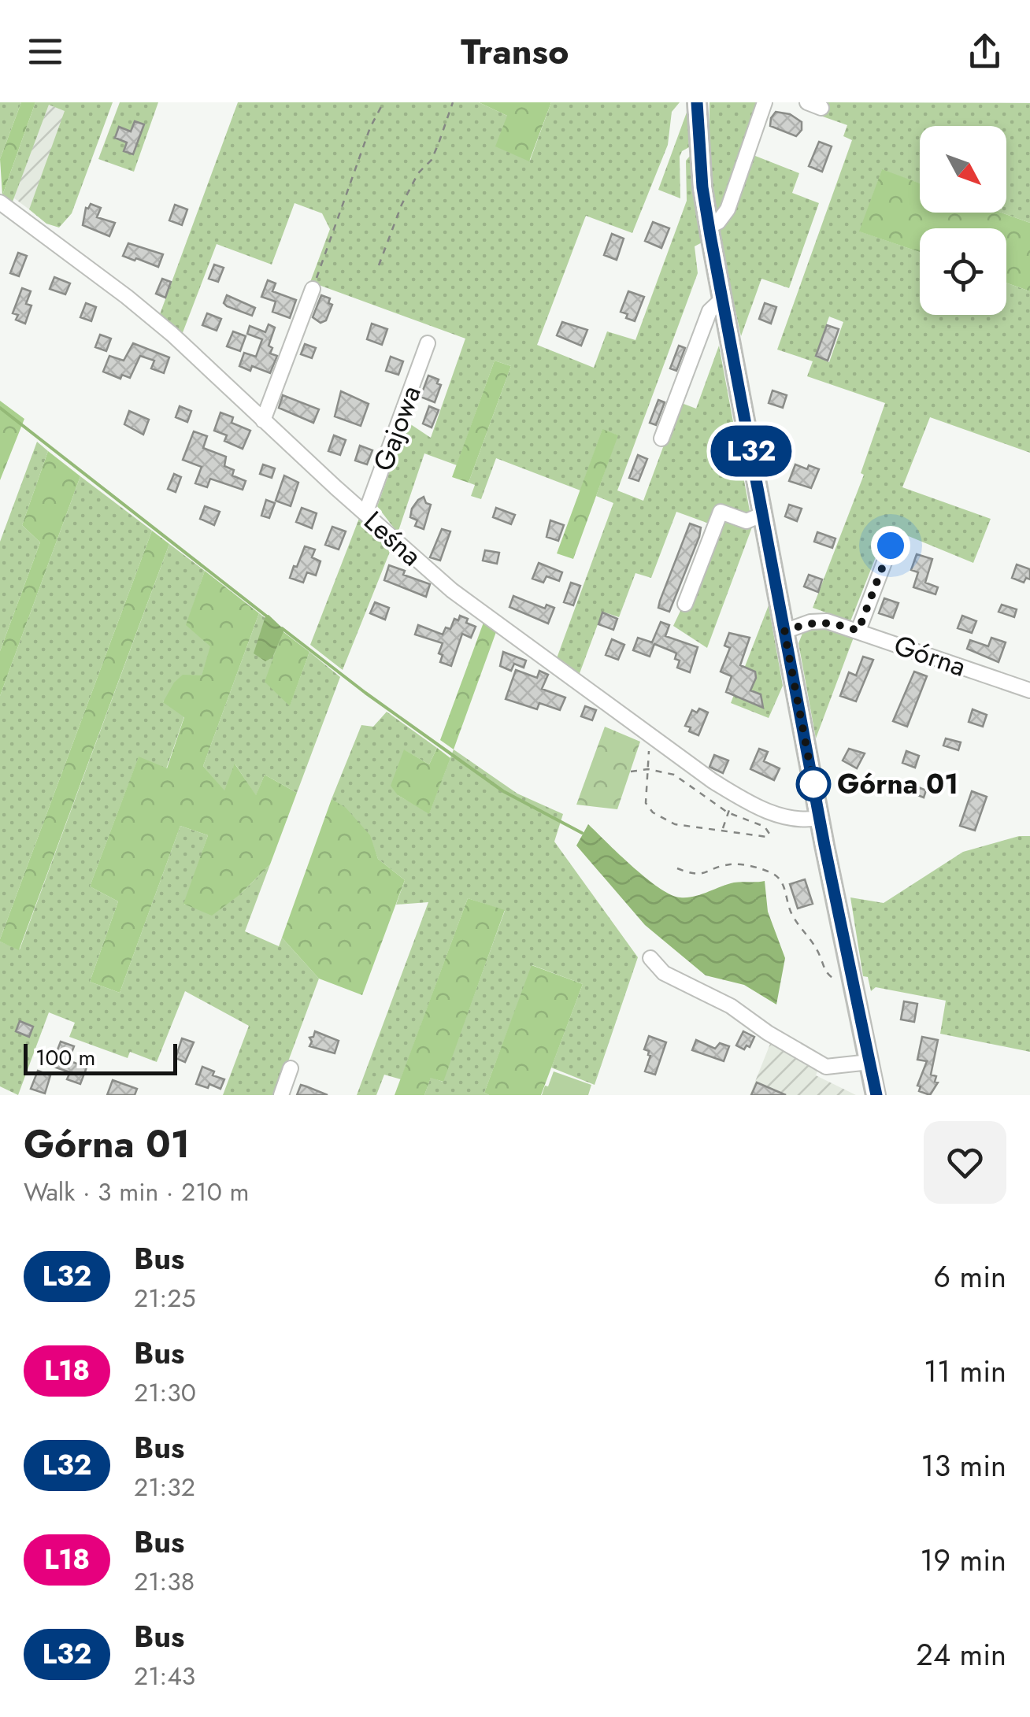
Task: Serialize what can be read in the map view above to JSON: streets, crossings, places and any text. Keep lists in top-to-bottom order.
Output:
{
  "streets": {
    "street": ["Gajowa", "Leśna", "Górna"]
  },
  "crossings": [
    ["Gajowa", "Leśna"]
  ],
  "places": ["Górna 01"],
  "lines": ["bus line L32"],
  "scale_bar": "100 m",
  "north": "bottom right",
  "page": {
    "header": "Transo",
    "on_map": "L32",
    "scale": "100 m",
    "heading": ["Górna 01", "Walk · 3 min · 210 m"],
    "list": [
      {
        "mark": "L32",
        "name": "Bus",
        "note": "21:25",
        "value": "6 min"
      },
      {
        "mark": "L18",
        "name": "Bus",
        "note": "21:30",
        "value": "11 min"
      },
      {
        "mark": "L32",
        "name": "Bus",
        "note": "21:32",
        "value": "13 min"
      },
      {
        "mark": "L18",
        "name": "Bus",
        "note": "21:38",
        "value": "19 min"
      },
      {
        "mark": "L32",
        "name": "Bus",
        "note": "21:43",
        "value": "24 min"
      }
    ]
  }
}
